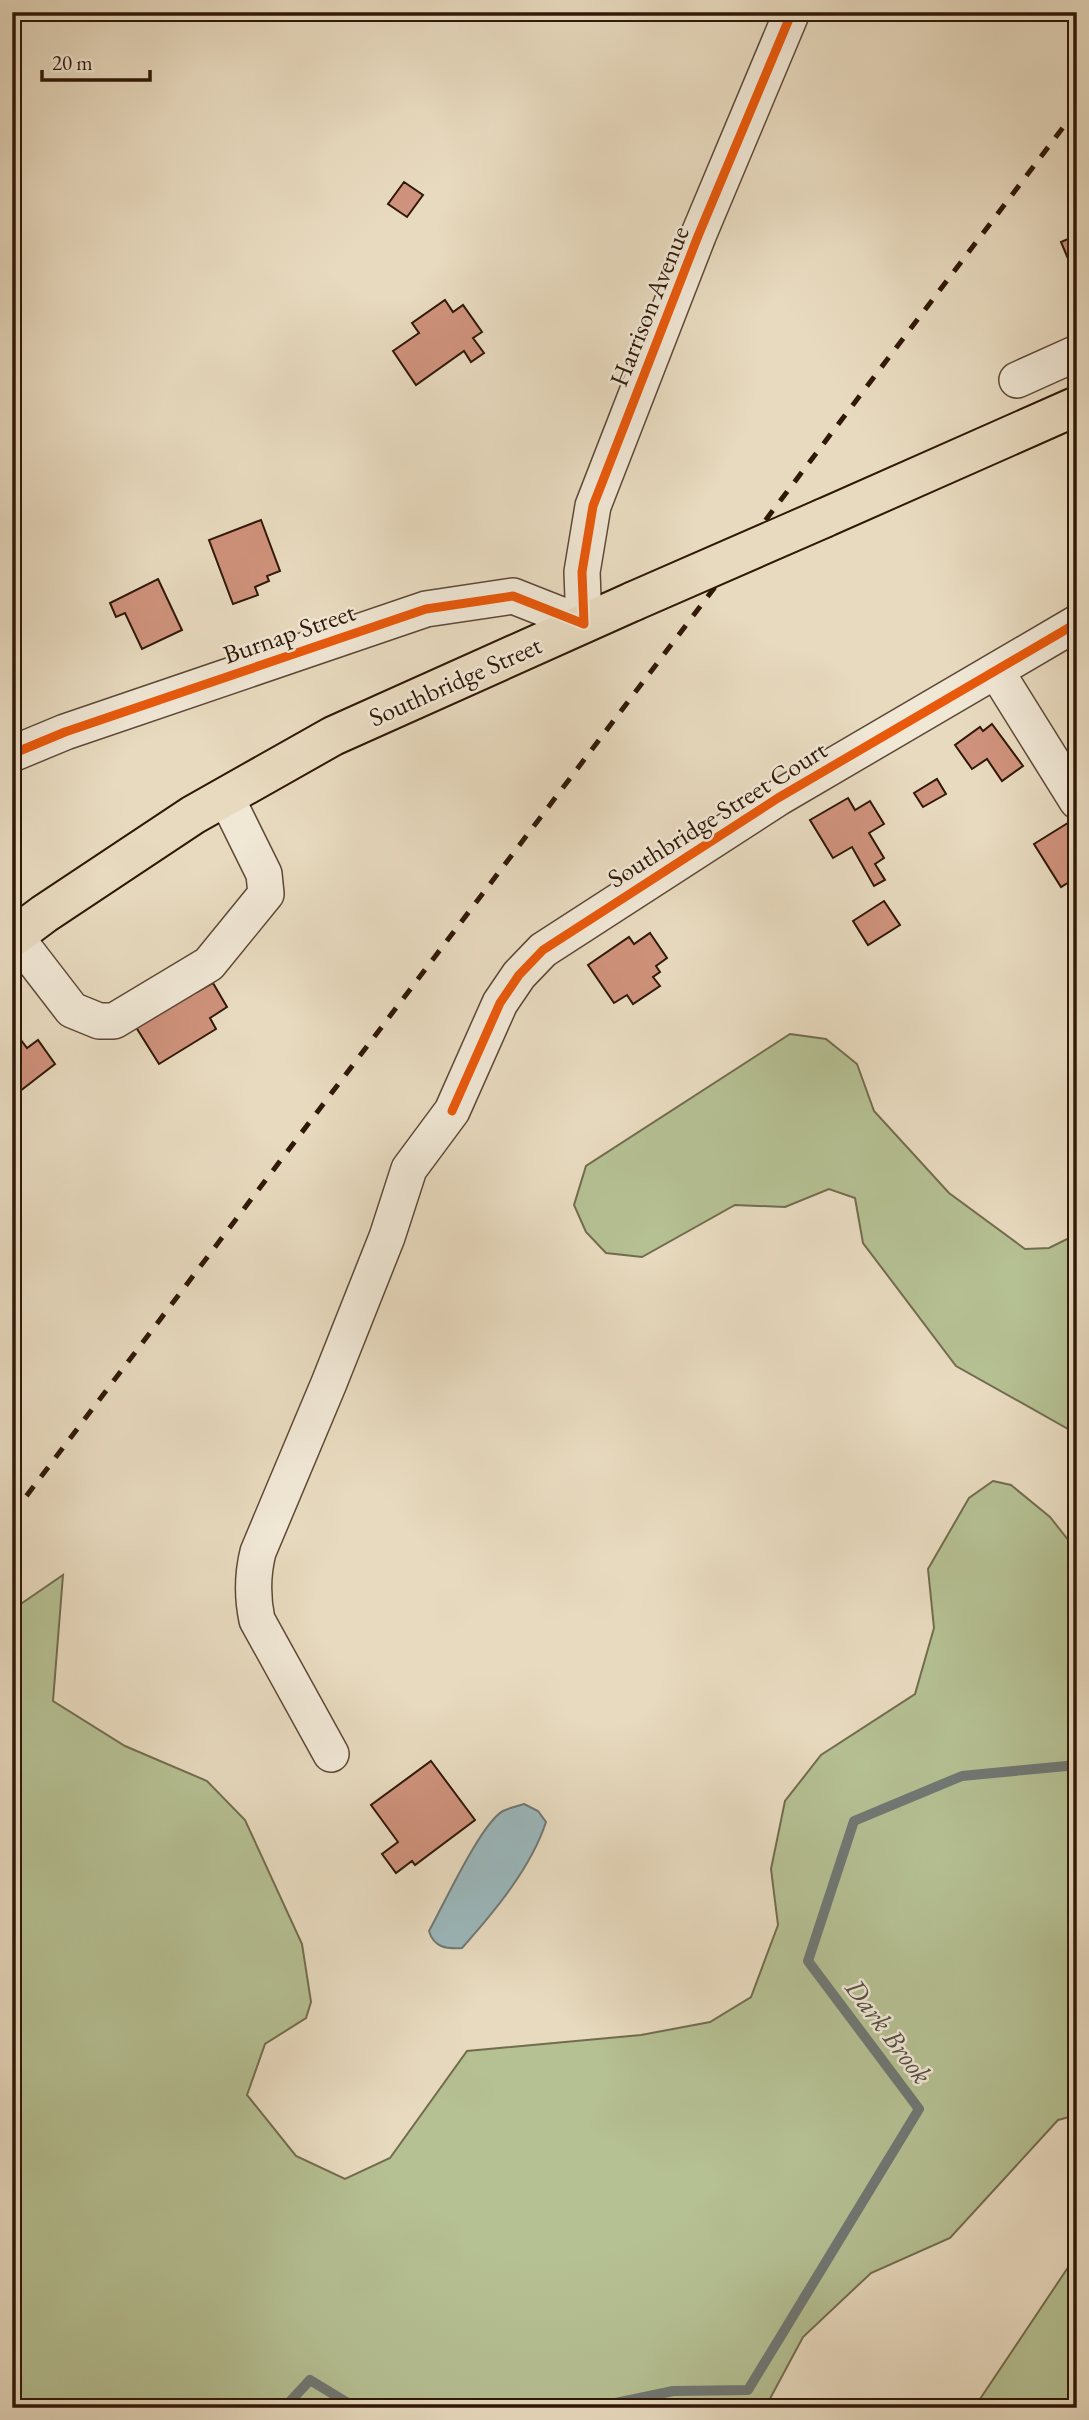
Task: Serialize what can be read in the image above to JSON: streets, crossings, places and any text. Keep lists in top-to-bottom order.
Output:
{
  "streets": {
    "main road": ["Southbridge Street"],
    "street": ["Harrison Avenue", "Burnap Street", "Southbridge Street Court"]
  },
  "crossings": [
    ["Harrison Avenue", "Burnap Street"],
    ["Harrison Avenue", "Southbridge Street"],
    ["Burnap Street", "Southbridge Street"]
  ],
  "water": ["Dark Brook"],
  "scale_bar": "20 m"
}
